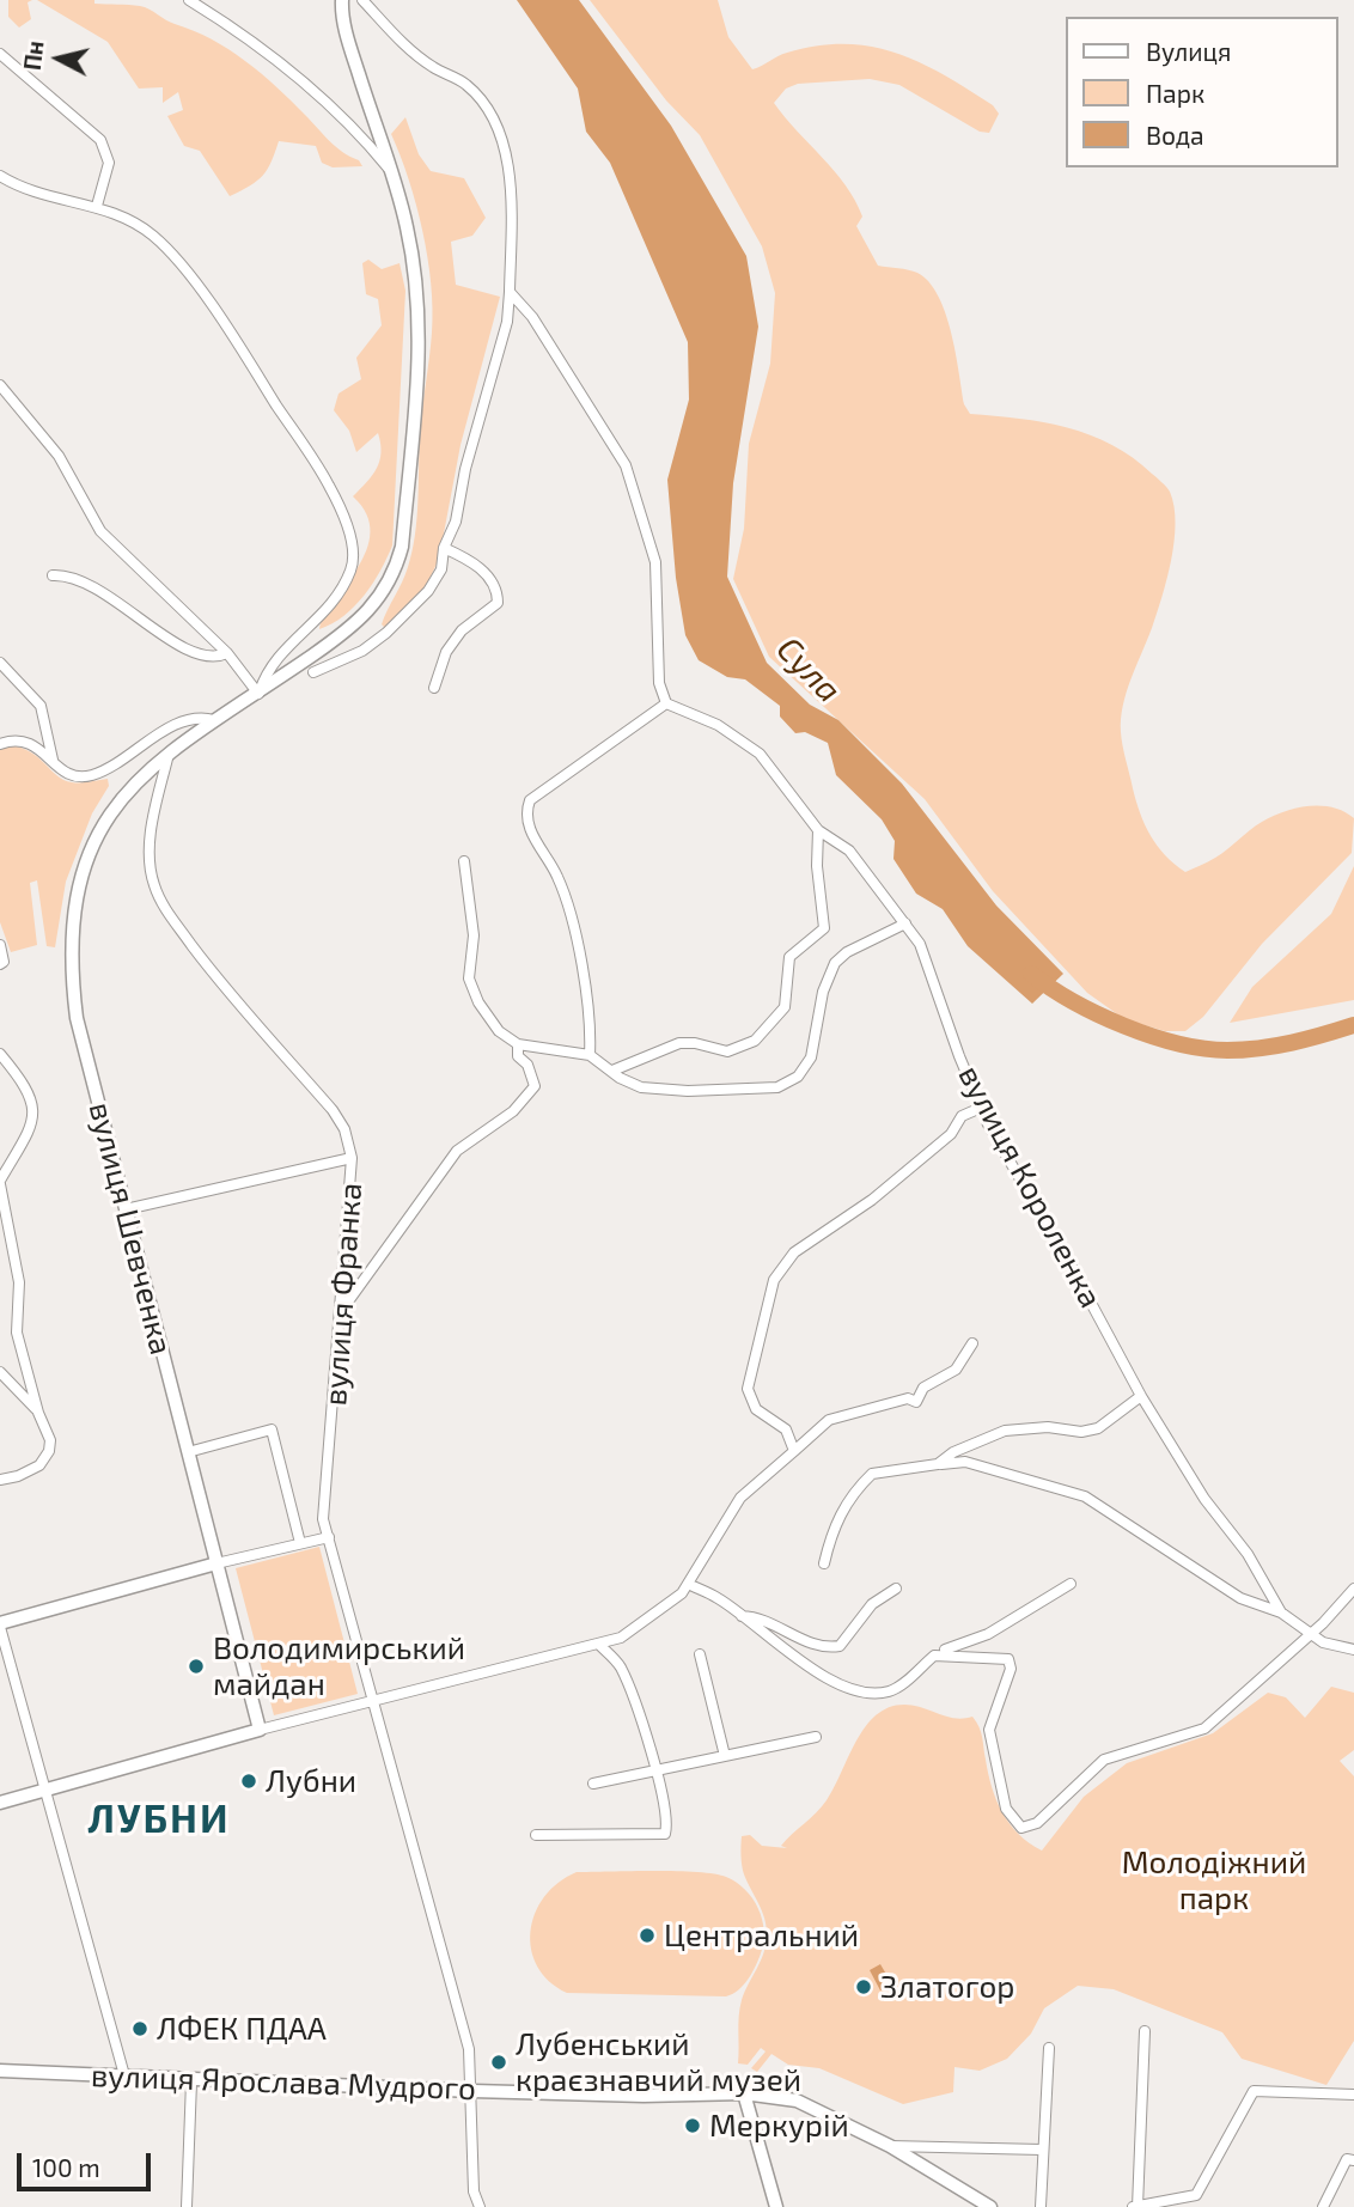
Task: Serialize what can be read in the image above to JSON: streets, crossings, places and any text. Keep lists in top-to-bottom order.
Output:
{
  "streets": {
    "main road": ["вулиця Шевченка", "вулиця Ярослава Мудрого"],
    "street": ["вулиця Короленка", "вулиця Франка"]
  },
  "crossings": [
    ["вулиця Шевченка", "вулиця Франка"],
    ["вулиця Франка", "вулиця Ярослава Мудрого"]
  ],
  "districts": ["ЛУБНИ"],
  "water": ["Сула"],
  "parks": ["Молодіжний парк"],
  "places": [
    "Володимирський майдан",
    "Лубни",
    "Центральний",
    "Златогор",
    "ЛФЕК ПДАА",
    "Лубенський краєзнавчий музей",
    "Меркурій"
  ],
  "legend": ["Вулиця", "Парк", "Вода"],
  "scale_bar": "100 m",
  "north": "left"
}
